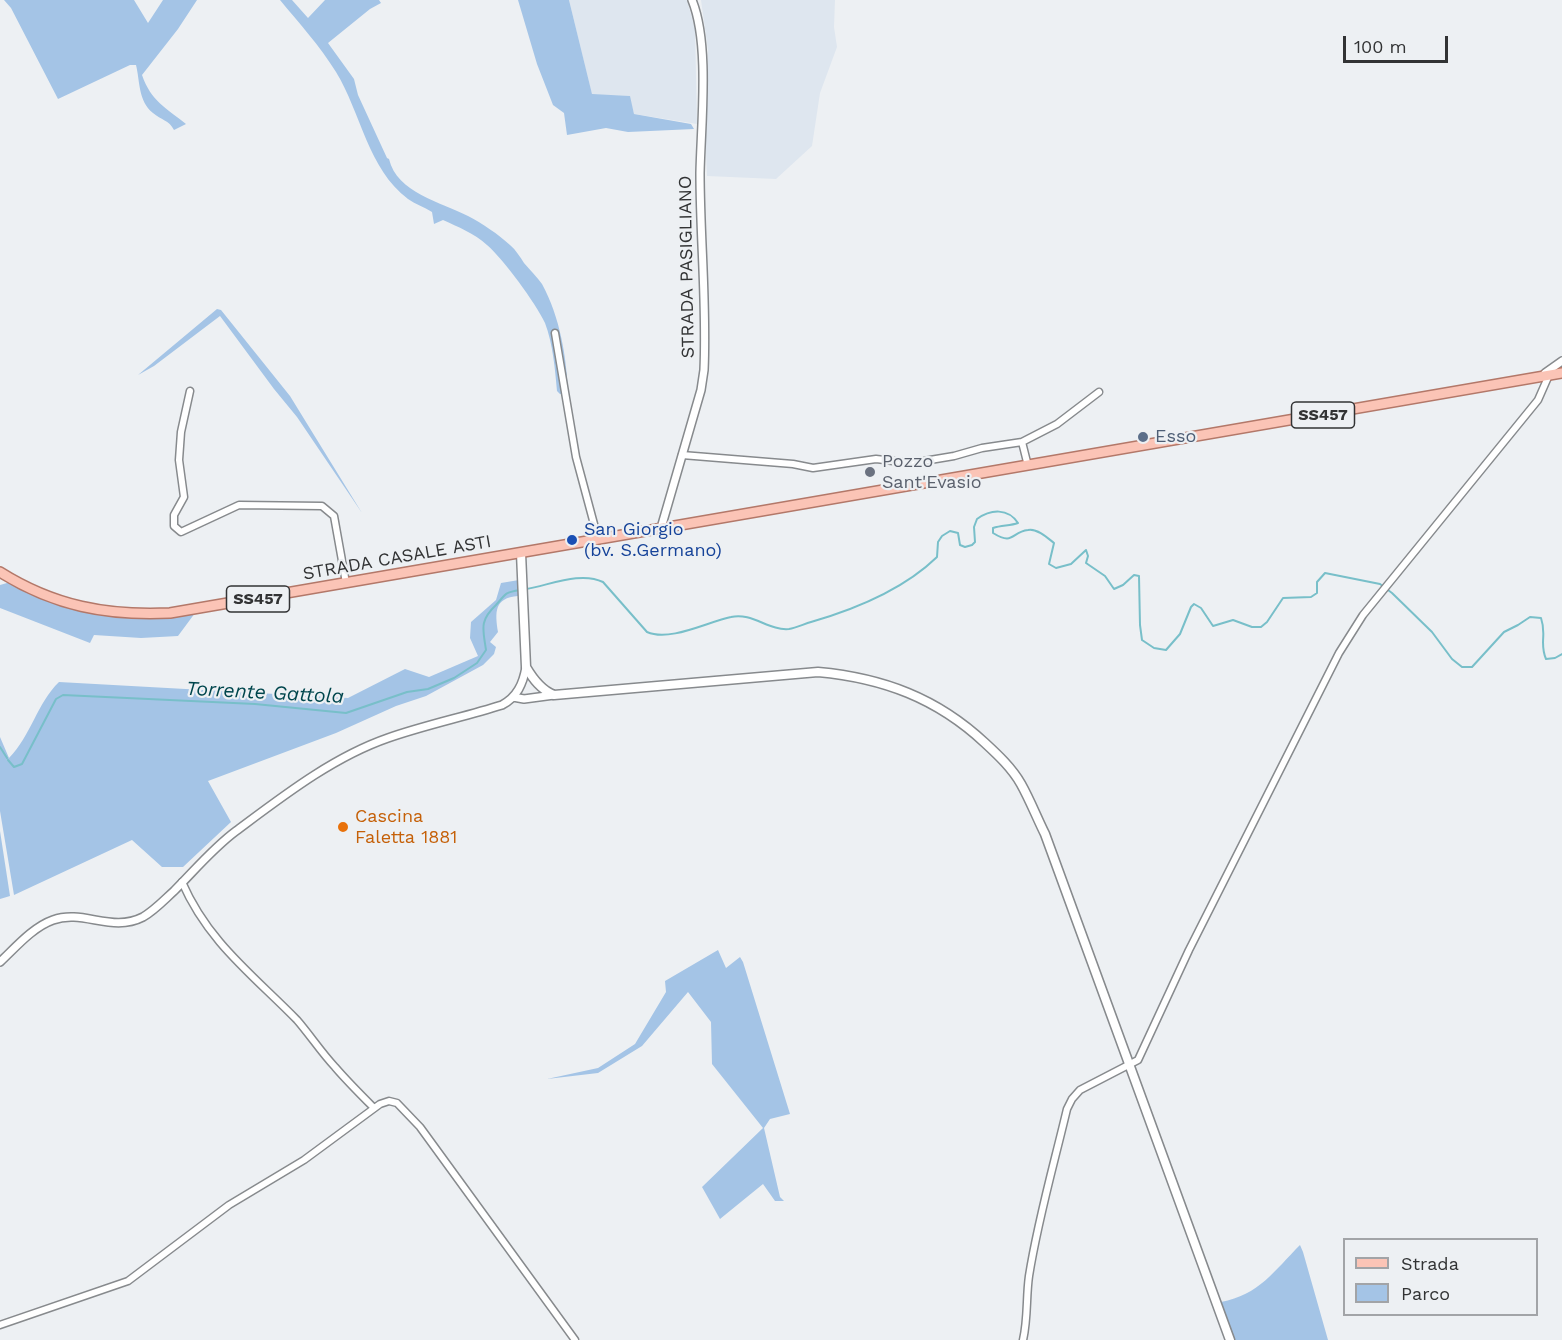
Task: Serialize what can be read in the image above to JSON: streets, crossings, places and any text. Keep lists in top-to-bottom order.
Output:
{
  "streets": {
    "main road": ["SS457", "STRADA CASALE ASTI"],
    "street": ["STRADA PASIGLIANO"]
  },
  "crossings": [
    ["STRADA PASIGLIANO", "SS457"],
    ["SS457", "STRADA CASALE ASTI"]
  ],
  "water": ["Torrente Gattola"],
  "places": [
    "Esso",
    "Pozzo Sant'Evasio",
    "San Giorgio (bv. S.Germano)",
    "Cascina Faletta 1881"
  ],
  "legend": ["Strada", "Parco"],
  "scale_bar": "100 m"
}
